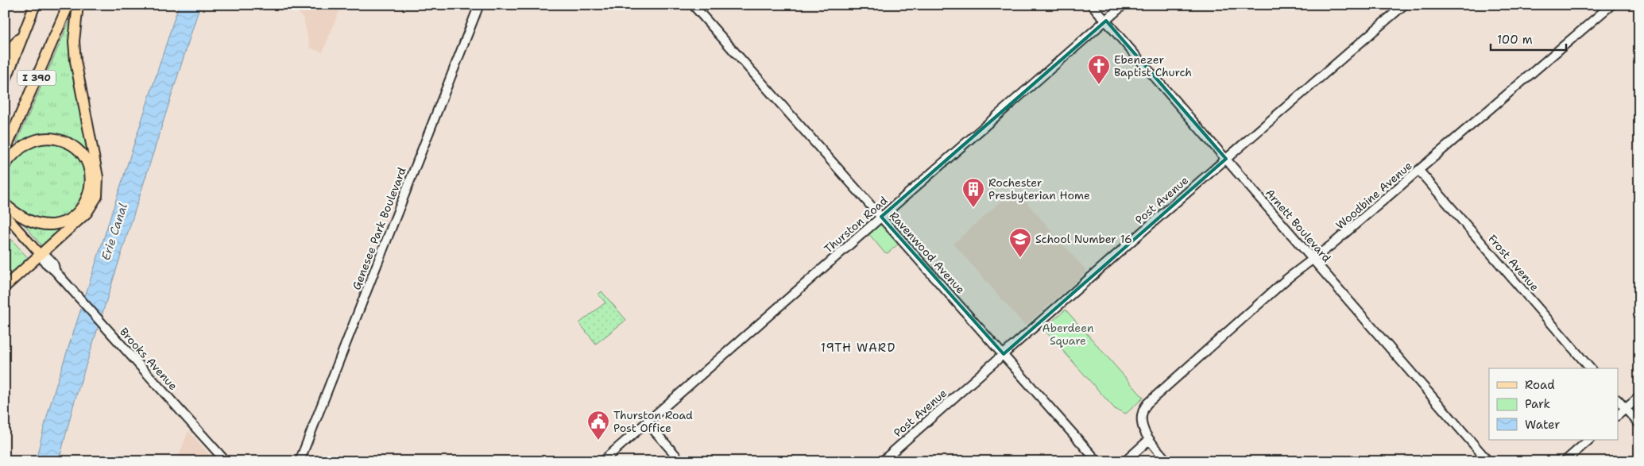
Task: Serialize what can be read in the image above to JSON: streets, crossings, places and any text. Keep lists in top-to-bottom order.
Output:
{
  "streets": {
    "highway": ["I 390"],
    "main road": ["Brooks Avenue"],
    "street": [
      "Woodbine Avenue",
      "Post Avenue",
      "Thurston Road",
      "Arnett Boulevard",
      "Genesee Park Boulevard",
      "Ravenwood Avenue",
      "Frost Avenue"
    ]
  },
  "crossings": [
    ["Woodbine Avenue", "Arnett Boulevard"],
    ["Woodbine Avenue", "Frost Avenue"],
    ["Post Avenue", "Arnett Boulevard"],
    ["Post Avenue", "Ravenwood Avenue"],
    ["Thurston Road", "Arnett Boulevard"],
    ["Thurston Road", "Ravenwood Avenue"]
  ],
  "districts": ["19TH WARD"],
  "water": ["Erie Canal"],
  "parks": ["Aberdeen Square"],
  "places": {
    "church": ["Ebenezer Baptist Church"],
    "building": ["Rochester Presbyterian Home"],
    "school or university": ["School Number 16"],
    "public building": ["Thurston Road Post Office"]
  },
  "legend": ["Road", "Park", "Water"],
  "scale_bar": "100 m"
}
